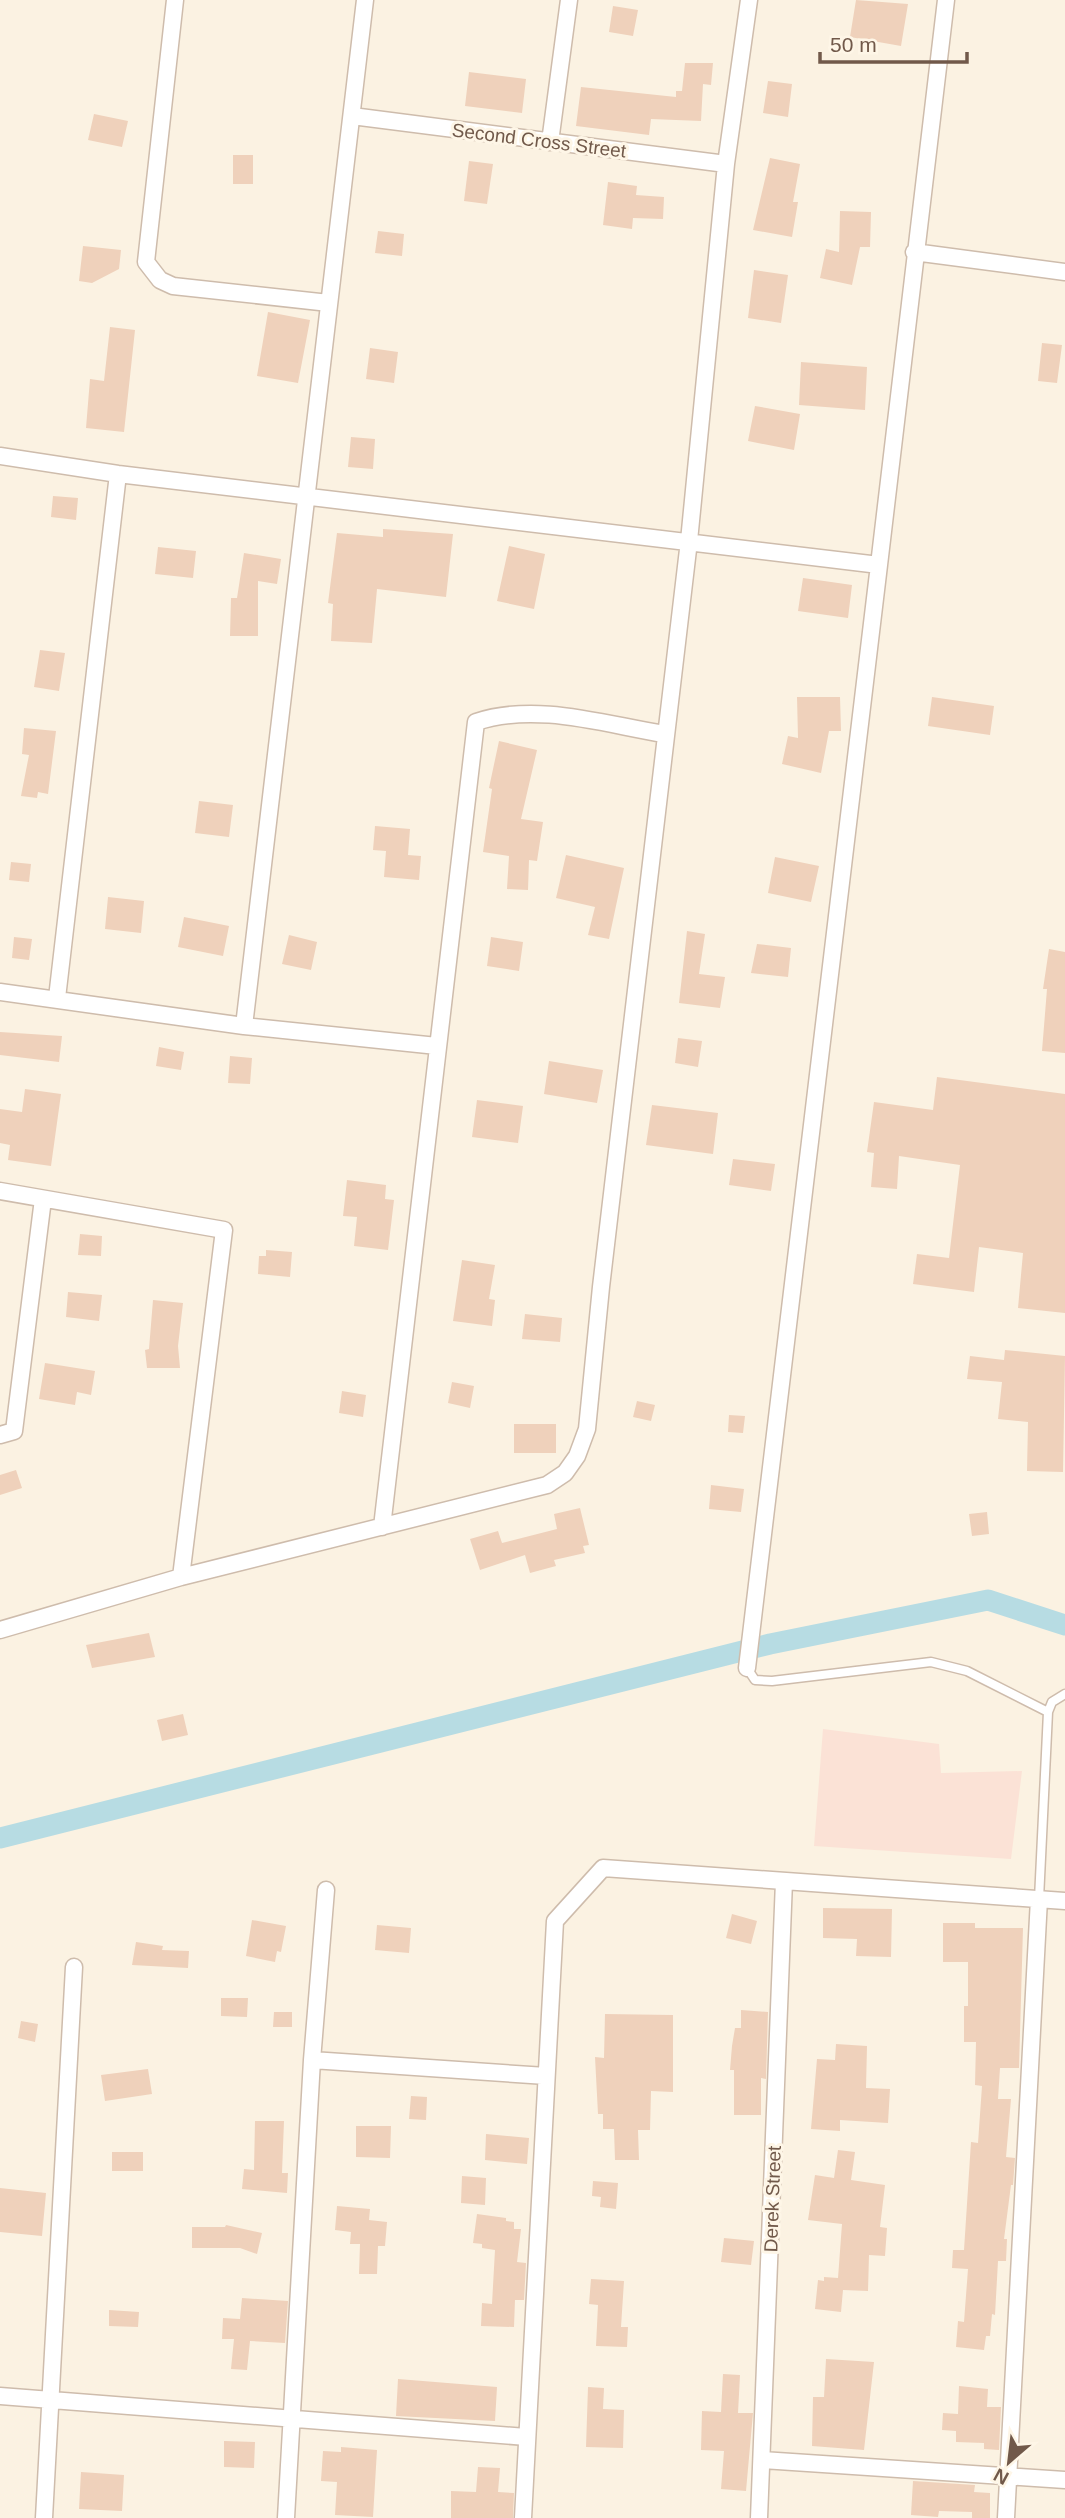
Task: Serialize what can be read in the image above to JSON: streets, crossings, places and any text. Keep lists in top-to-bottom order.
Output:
{
  "streets": {
    "street": ["Second Cross Street", "Derek Street"]
  },
  "scale_bar": "50 m",
  "north": "bottom left"
}
